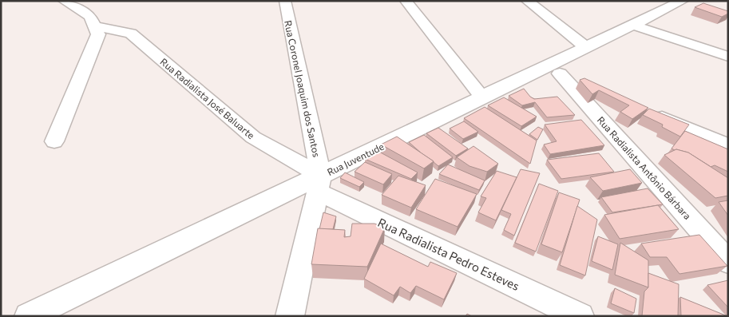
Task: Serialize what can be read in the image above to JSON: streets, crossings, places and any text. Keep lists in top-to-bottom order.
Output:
{
  "streets": {
    "street": [
      "Rua Coronel Joaquim dos Santos",
      "Rua Radialista José Baluarte",
      "Rua Juventude",
      "Rua Radialista Antônio Bárbara",
      "Rua Radialista Pedro Esteves"
    ]
  },
  "crossings": [
    ["Rua Coronel Joaquim dos Santos", "Rua Radialista José Baluarte"],
    ["Rua Coronel Joaquim dos Santos", "Rua Juventude"],
    ["Rua Coronel Joaquim dos Santos", "Rua Radialista Pedro Esteves"],
    ["Rua Radialista José Baluarte", "Rua Juventude"],
    ["Rua Radialista José Baluarte", "Rua Radialista Pedro Esteves"],
    ["Rua Juventude", "Rua Radialista Antônio Bárbara"],
    ["Rua Juventude", "Rua Radialista Pedro Esteves"]
  ]
}
